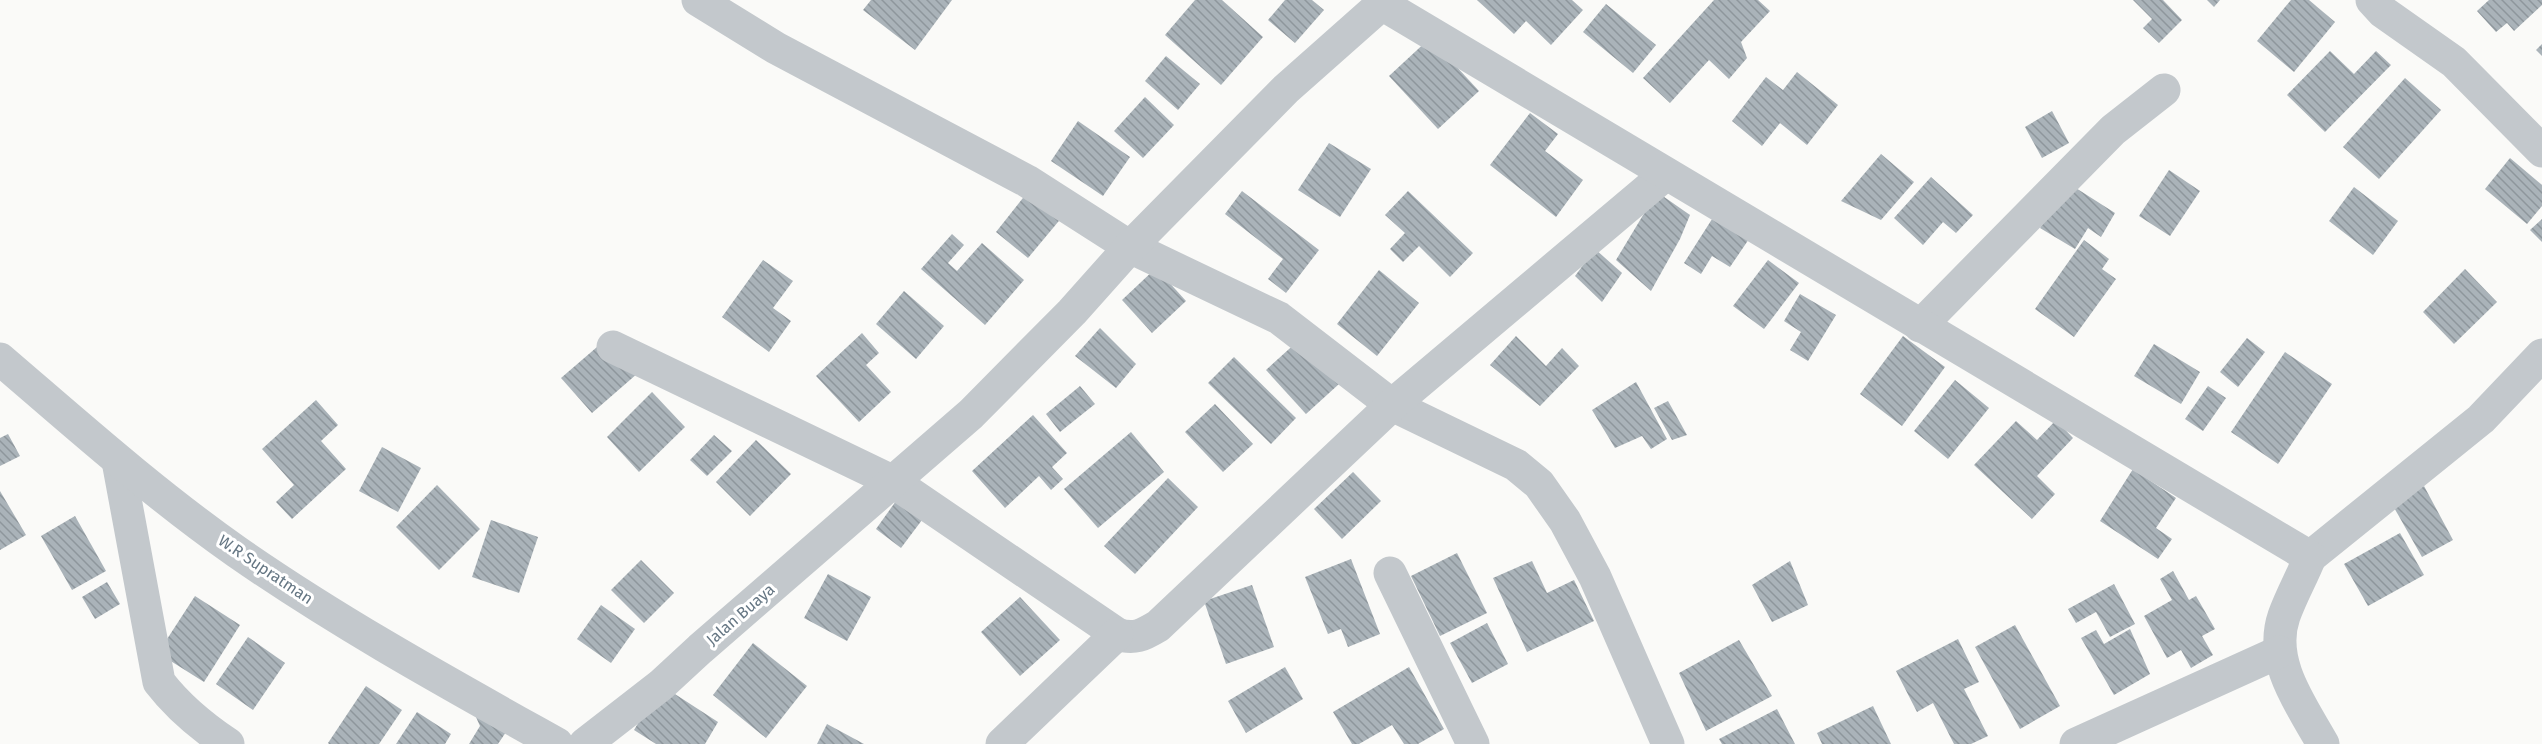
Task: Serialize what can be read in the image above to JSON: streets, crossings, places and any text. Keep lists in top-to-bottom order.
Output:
{
  "streets": {
    "street": ["W.R Supratman", "Jalan Buaya"]
  }
}
